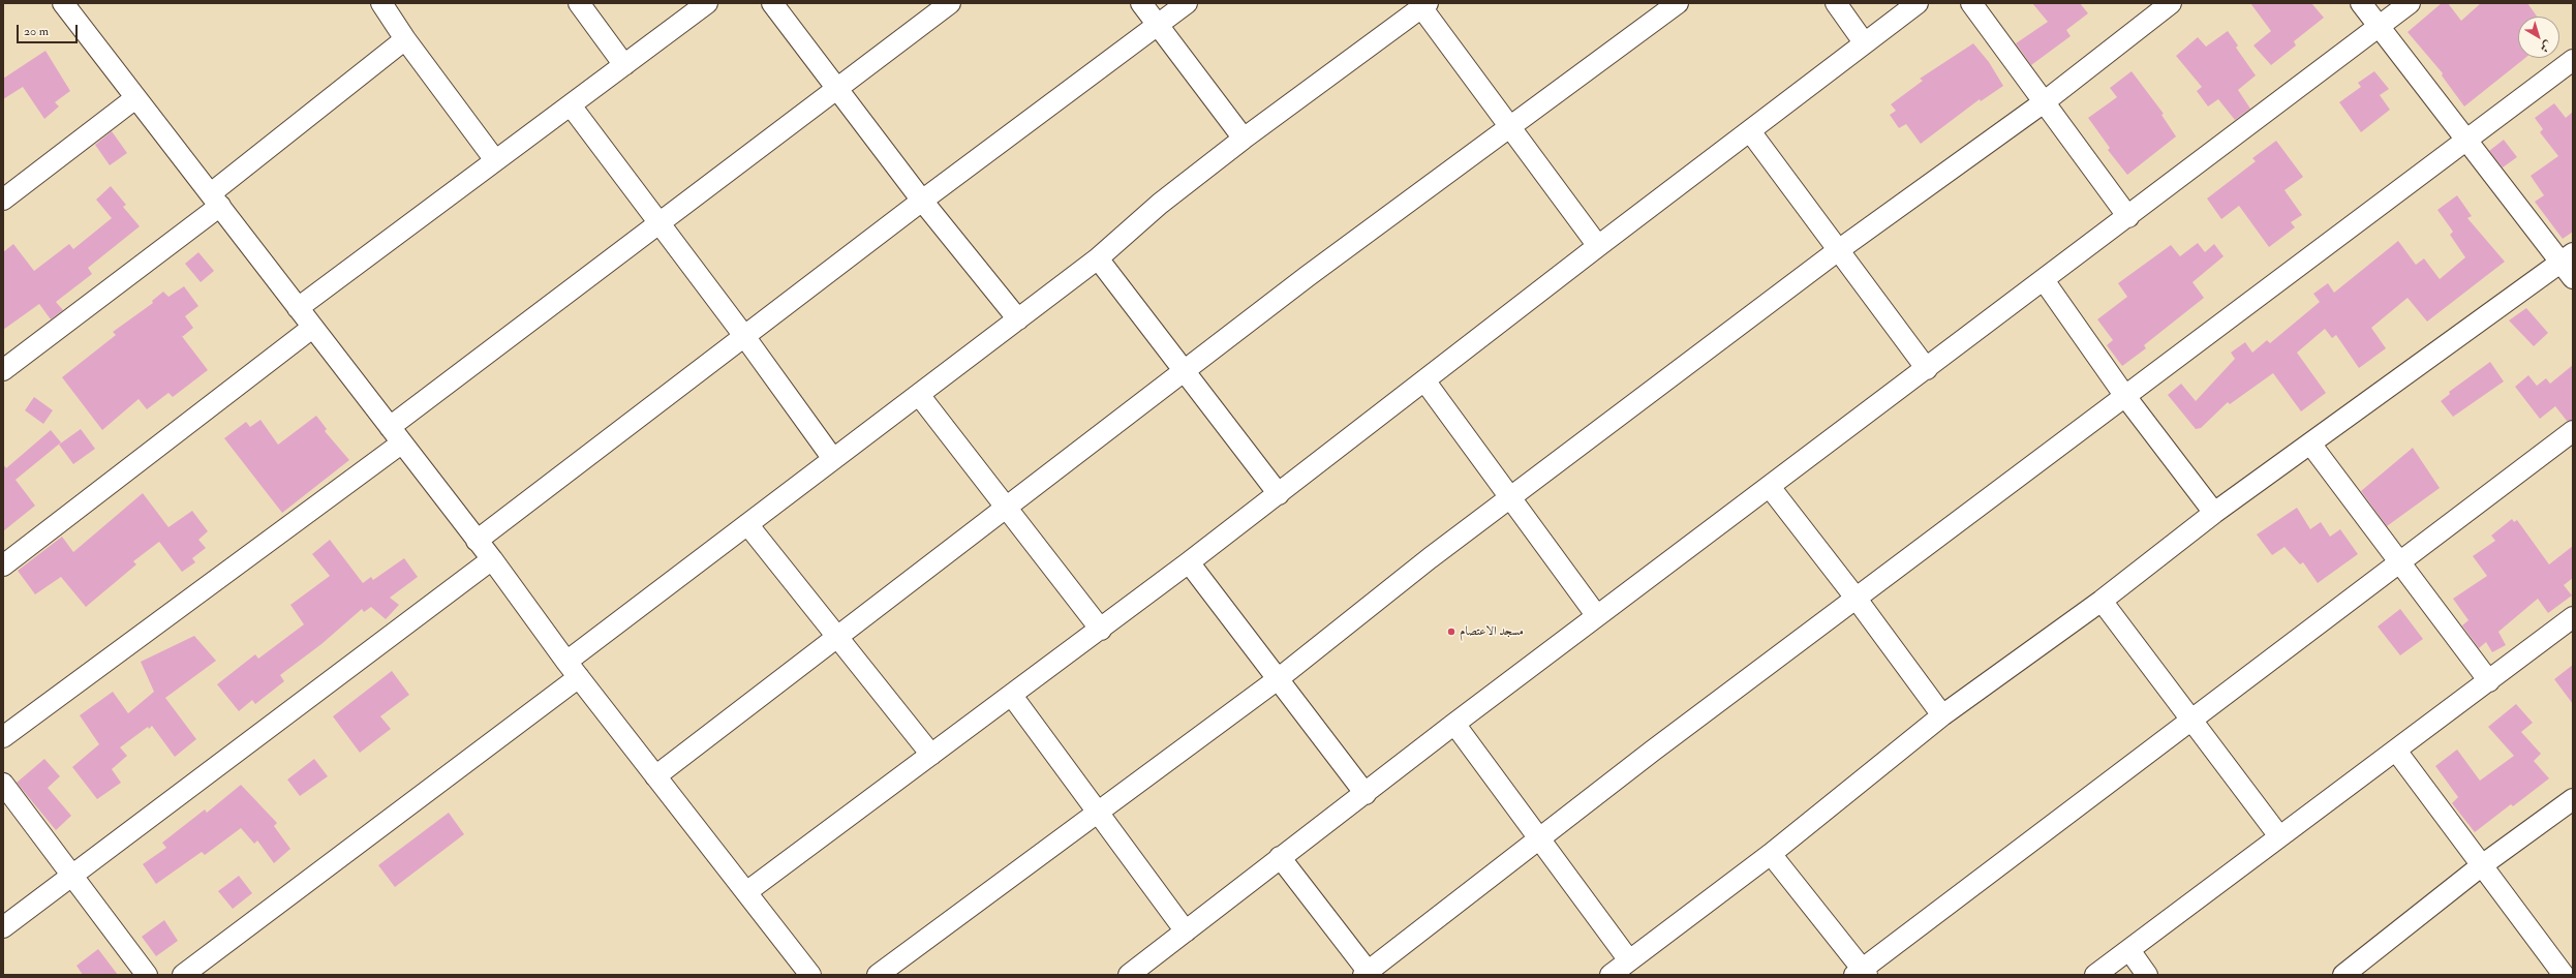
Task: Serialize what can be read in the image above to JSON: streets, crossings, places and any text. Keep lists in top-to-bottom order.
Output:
{
  "places": ["مسجد الاعتصام"],
  "scale_bar": "20 m",
  "north": "bottom right"
}
